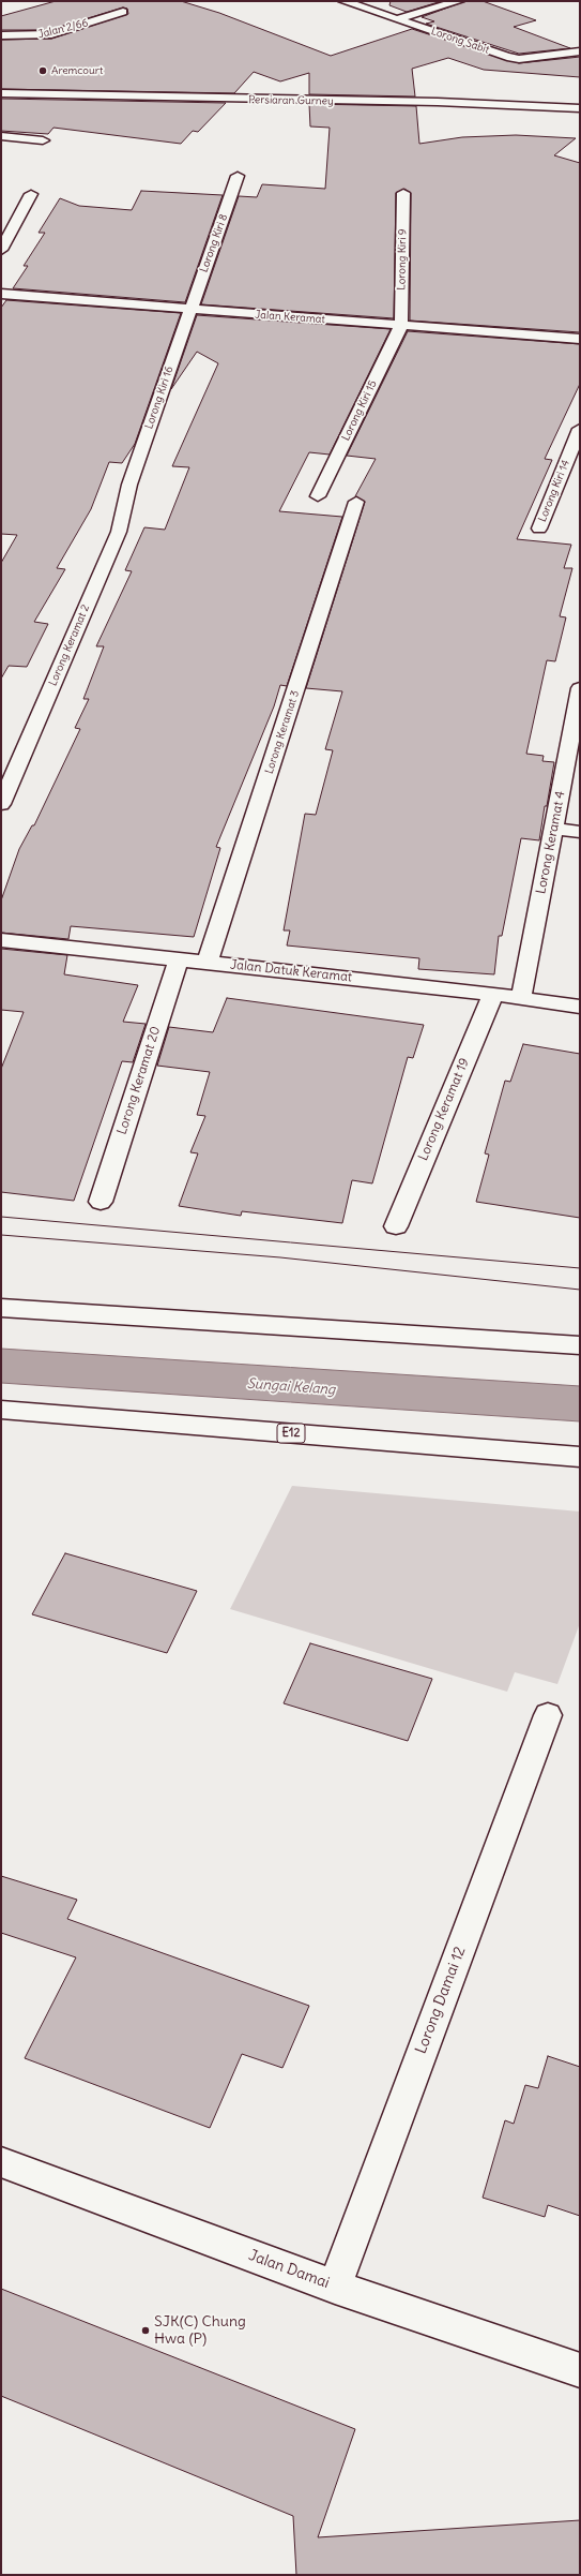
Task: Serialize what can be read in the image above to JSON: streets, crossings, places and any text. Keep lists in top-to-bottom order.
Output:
{
  "streets": {
    "main road": [
      "Jalan 2/66",
      "Lorong Sabit",
      "Persiaran Gurney",
      "Lorong Kiri 8",
      "Lorong Kiri 9",
      "Jalan Keramat",
      "Lorong Kiri 16",
      "Lorong Kiri 15",
      "Lorong Kiri 14",
      "Lorong Keramat 2",
      "Lorong Keramat 3",
      "Lorong Keramat 4",
      "Jalan Datuk Keramat",
      "Lorong Keramat 20",
      "Lorong Keramat 19",
      "E12",
      "Lorong Damai 12",
      "Jalan Damai"
    ]
  },
  "crossings": [
    ["Lorong Kiri 8", "Jalan Keramat"],
    ["Lorong Kiri 8", "Lorong Kiri 16"],
    ["Lorong Kiri 9", "Jalan Keramat"],
    ["Lorong Kiri 9", "Lorong Kiri 15"],
    ["Jalan Keramat", "Lorong Kiri 16"],
    ["Jalan Keramat", "Lorong Kiri 15"],
    ["Lorong Kiri 16", "Lorong Keramat 2"],
    ["Lorong Keramat 3", "Jalan Datuk Keramat"],
    ["Lorong Keramat 4", "Jalan Datuk Keramat"],
    ["Jalan Datuk Keramat", "Lorong Keramat 20"],
    ["Jalan Datuk Keramat", "Lorong Keramat 19"],
    ["Lorong Damai 12", "Jalan Damai"]
  ],
  "water": ["Sungai Kelang"],
  "places": ["Aremcourt", "SJK(C) Chung Hwa (P)"]
}
